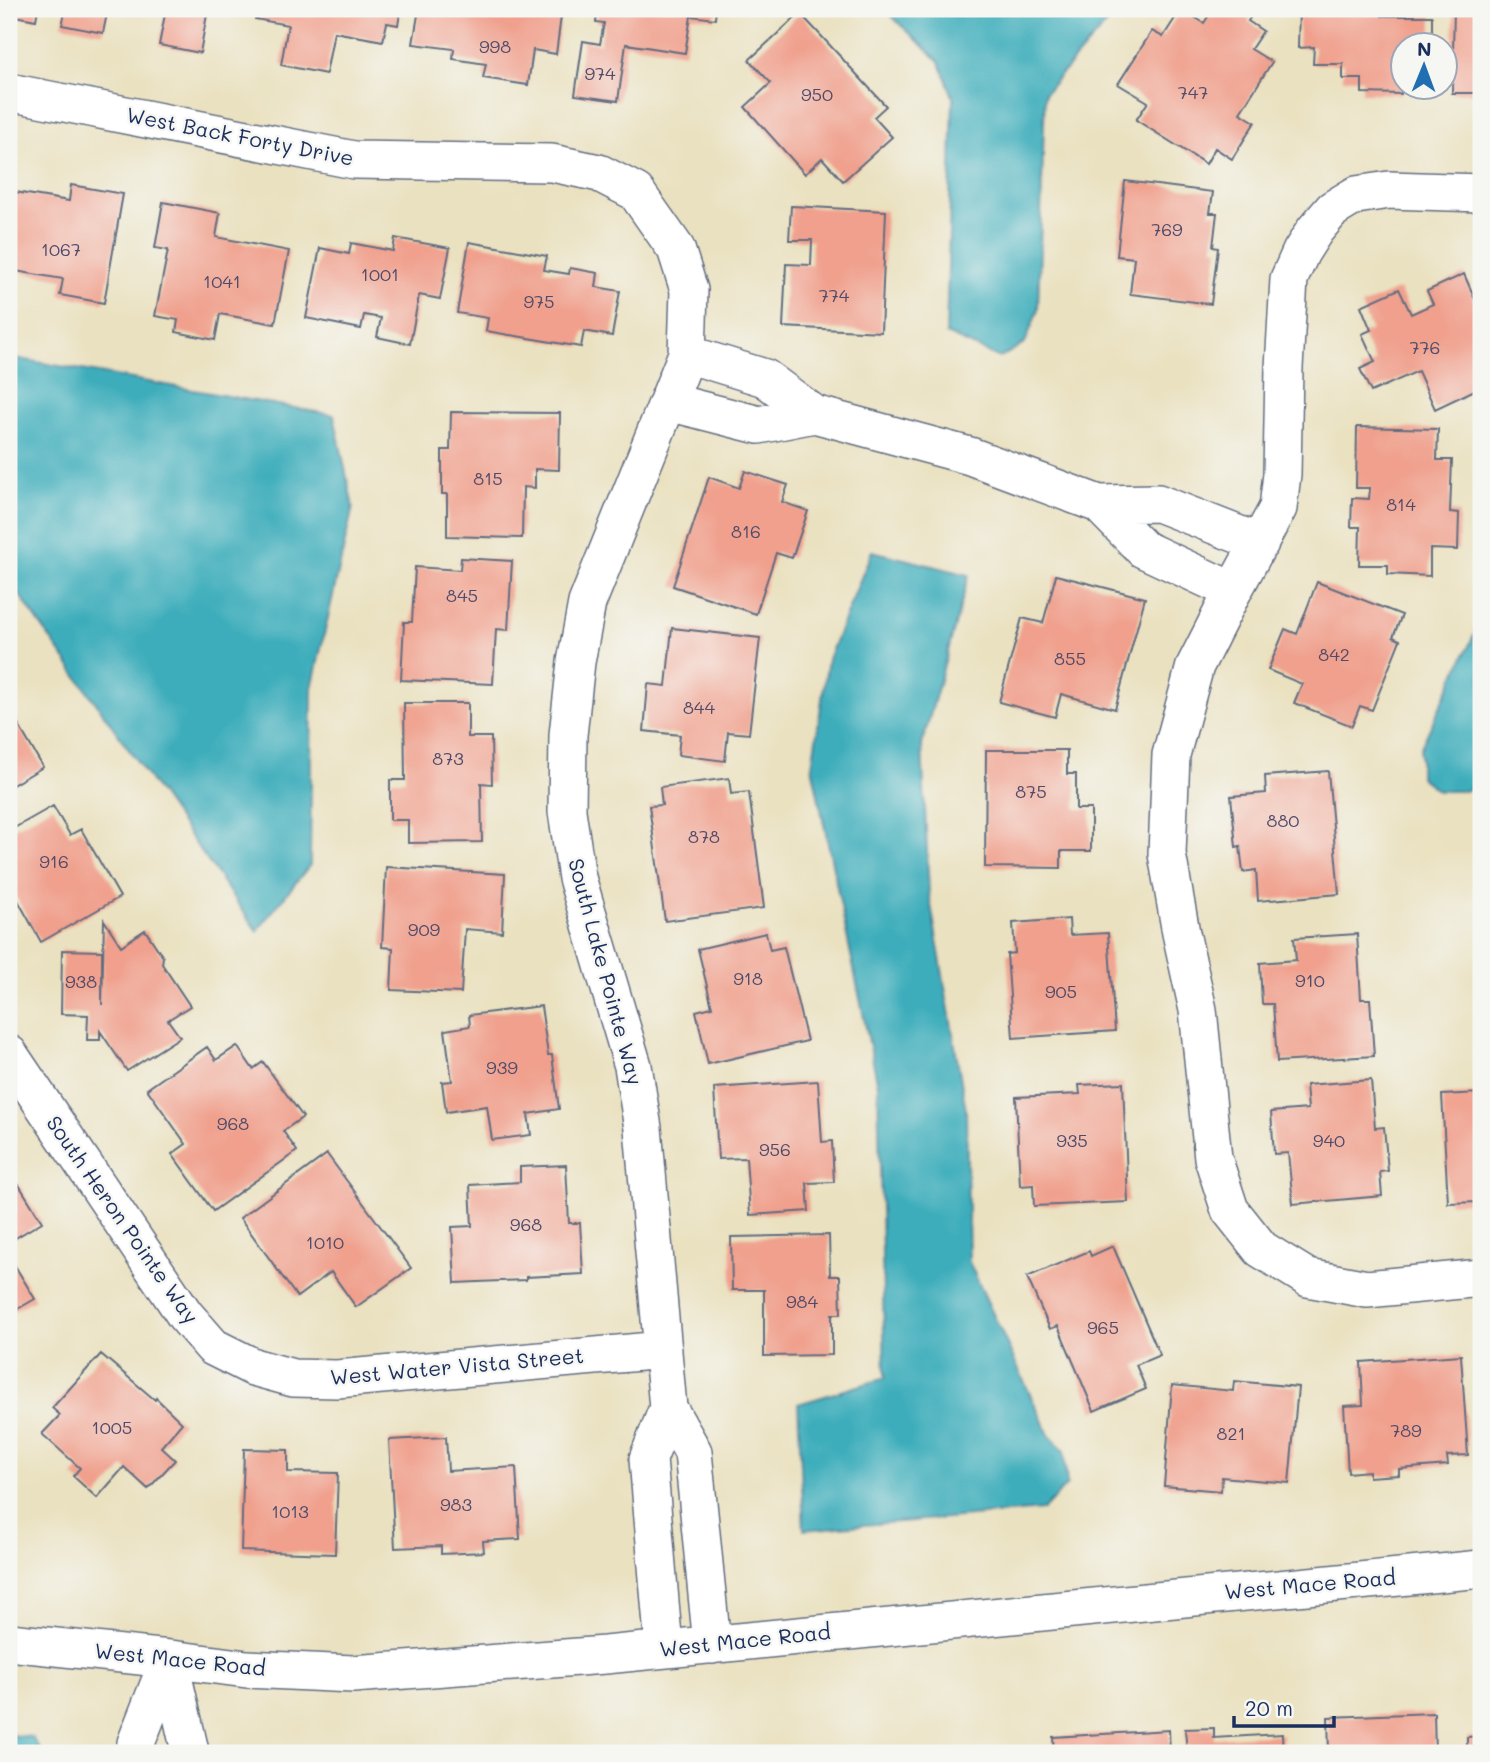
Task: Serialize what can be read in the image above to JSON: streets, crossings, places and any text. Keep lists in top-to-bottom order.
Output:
{
  "streets": {
    "street": [
      "West Back Forty Drive",
      "South Lake Pointe Way",
      "South Heron Pointe Way",
      "West Water Vista Street",
      "West Mace Road"
    ]
  },
  "crossings": [
    ["West Back Forty Drive", "South Lake Pointe Way"],
    ["South Lake Pointe Way", "West Water Vista Street"],
    ["South Lake Pointe Way", "West Mace Road"],
    ["South Heron Pointe Way", "West Water Vista Street"]
  ],
  "house_numbers": [
    "998",
    "974",
    "747",
    "950",
    "769",
    "1067",
    "1001",
    "1041",
    "774",
    "975",
    "776",
    "815",
    "814",
    "816",
    "845",
    "842",
    "855",
    "844",
    "873",
    "875",
    "880",
    "878",
    "916",
    "909",
    "918",
    "910",
    "938",
    "905",
    "939",
    "968",
    "935",
    "940",
    "956",
    "968",
    "1010",
    "984",
    "965",
    "1005",
    "789",
    "821",
    "983",
    "1013"
  ],
  "scale_bar": "20 m",
  "north": "top"
}
